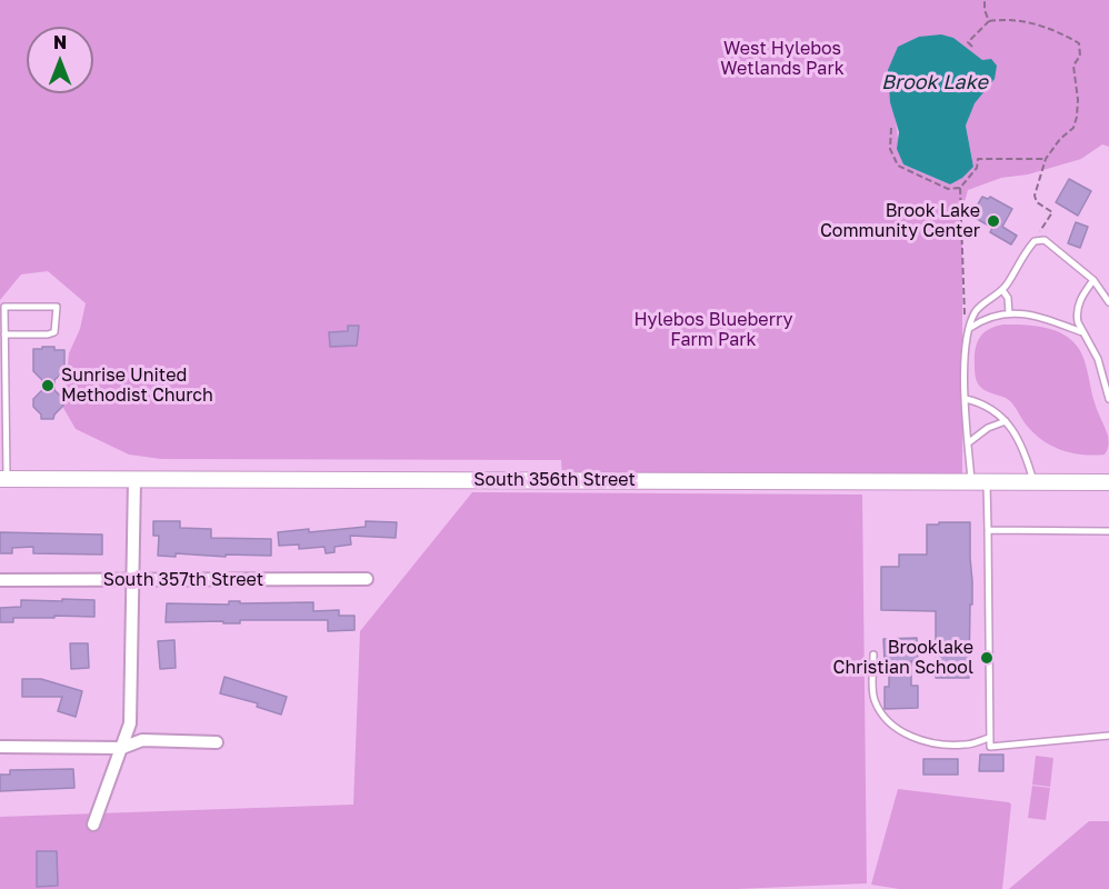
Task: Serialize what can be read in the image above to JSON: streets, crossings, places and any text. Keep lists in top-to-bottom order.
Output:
{
  "streets": {
    "main road": ["South 356th Street"],
    "street": ["South 357th Street"]
  },
  "water": ["Brook Lake"],
  "parks": ["West Hylebos Wetlands Park", "Hylebos Blueberry Farm Park"],
  "places": ["Brook Lake Community Center", "Sunrise United Methodist Church", "Brooklake Christian School"],
  "north": "top"
}
